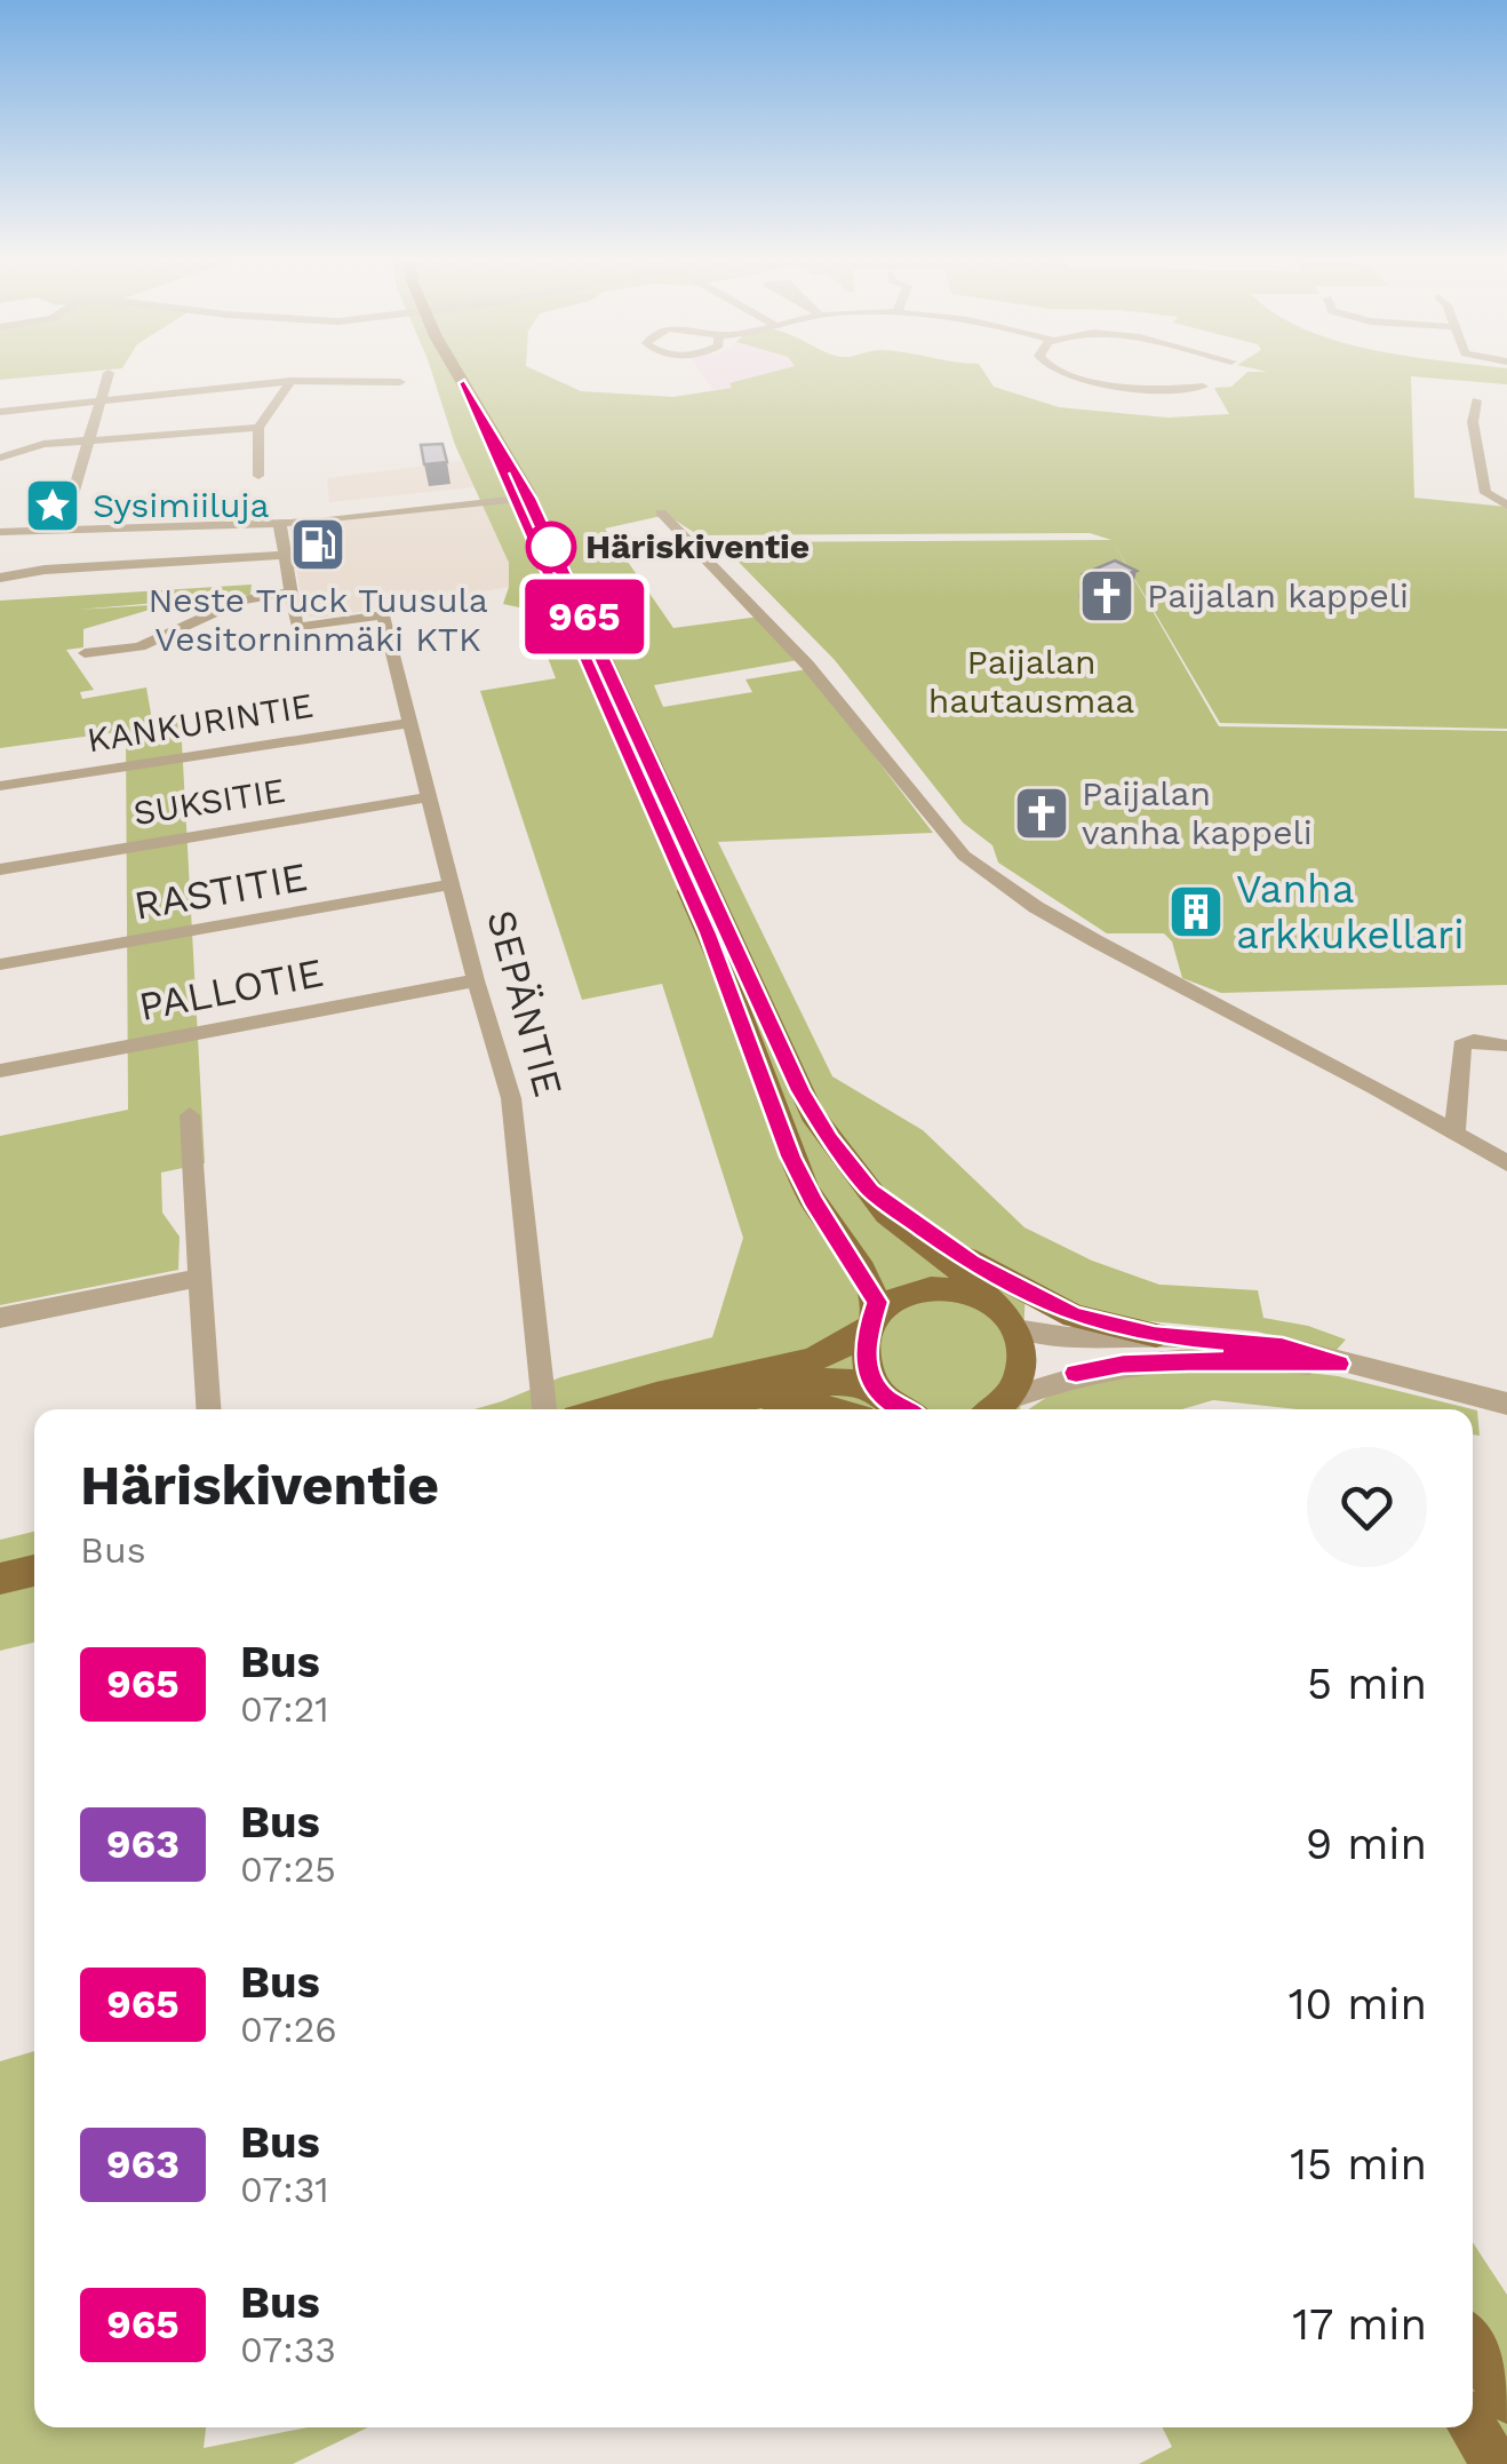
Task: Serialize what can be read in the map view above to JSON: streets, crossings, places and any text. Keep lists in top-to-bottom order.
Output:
{
  "streets": {
    "street": [
      "KANKURINTIE",
      "SUKSITIE",
      "RASTITIE",
      "PALLOTIE",
      "SEPÄNTIE"
    ]
  },
  "crossings": [
    ["KANKURINTIE", "SEPÄNTIE"],
    ["SUKSITIE", "SEPÄNTIE"],
    ["RASTITIE", "SEPÄNTIE"],
    ["PALLOTIE", "SEPÄNTIE"]
  ],
  "parks": ["Paijalan hautausmaa"],
  "places": {
    "place": ["Sysimiiluja"],
    "fuel station": ["Neste Truck Tuusula Vesitorninmäki KTK"],
    "other": ["Häriskiventie"],
    "church": ["Paijalan kappeli", "Paijalan vanha kappeli"],
    "building": ["Vanha arkkukellari"]
  },
  "lines": ["bus line 965"],
  "page": {
    "on_map": "965",
    "heading": ["Häriskiventie", "Bus"],
    "list": [
      {
        "mark": "965",
        "name": "Bus",
        "note": "07:21",
        "value": "5 min"
      },
      {
        "mark": "963",
        "name": "Bus",
        "note": "07:25",
        "value": "9 min"
      },
      {
        "mark": "965",
        "name": "Bus",
        "note": "07:26",
        "value": "10 min"
      },
      {
        "mark": "963",
        "name": "Bus",
        "note": "07:31",
        "value": "15 min"
      },
      {
        "mark": "965",
        "name": "Bus",
        "note": "07:33",
        "value": "17 min"
      }
    ]
  }
}
